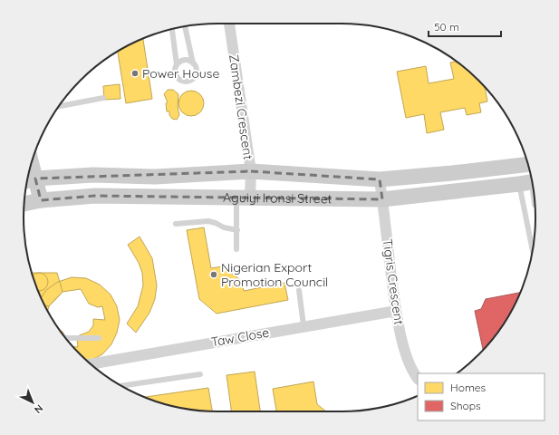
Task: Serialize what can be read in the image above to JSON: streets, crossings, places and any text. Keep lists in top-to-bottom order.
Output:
{
  "streets": {
    "main road": ["Aguiyi Ironsi Street"],
    "street": ["Zambezi Crescent", "Tigris Crescent", "Taw Close"]
  },
  "crossings": [
    ["Zambezi Crescent", "Aguiyi Ironsi Street"],
    ["Aguiyi Ironsi Street", "Tigris Crescent"],
    ["Tigris Crescent", "Taw Close"]
  ],
  "places": ["Power House", "Nigerian Export Promotion Council"],
  "legend": ["Homes", "Shops"],
  "scale_bar": "50 m",
  "north": "bottom right"
}
